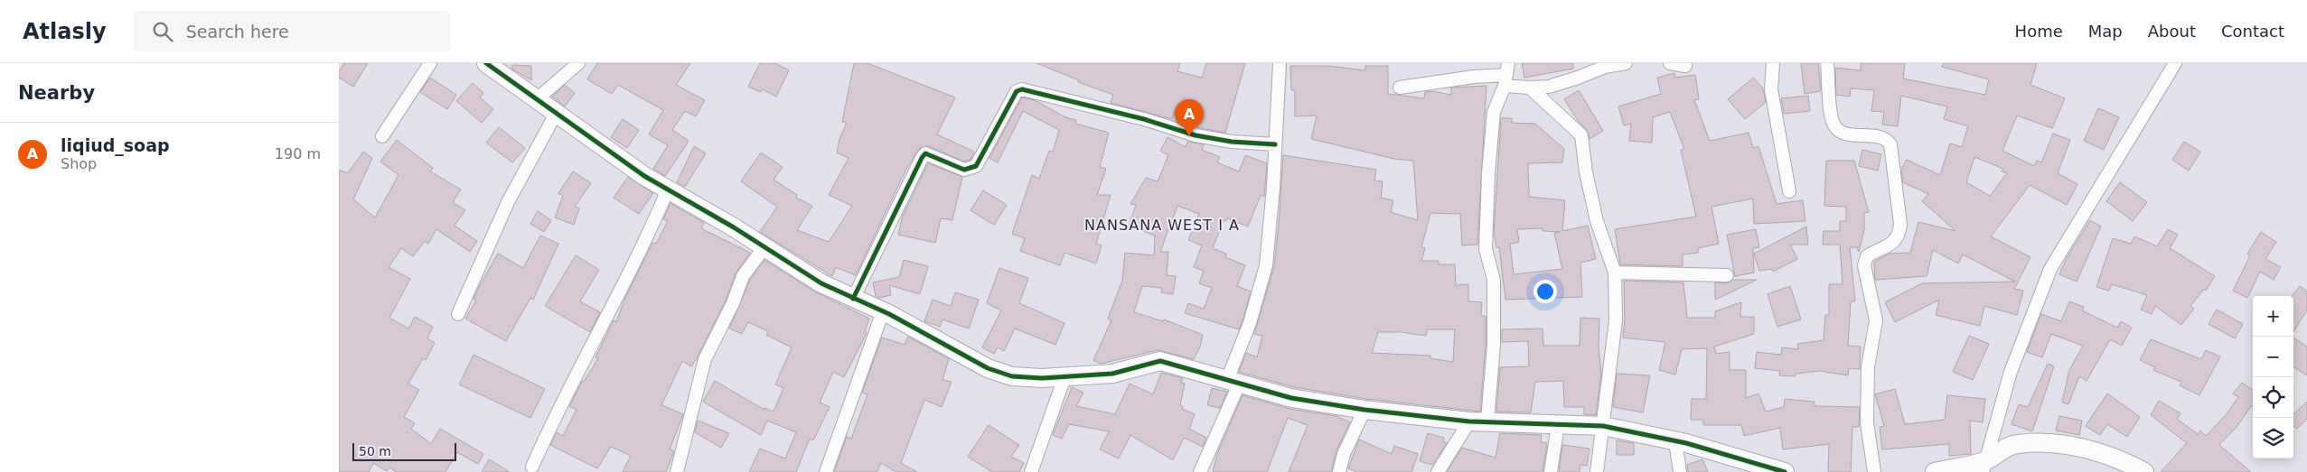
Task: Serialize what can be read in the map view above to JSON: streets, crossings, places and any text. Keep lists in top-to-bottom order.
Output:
{
  "districts": ["NANSANA WEST I A"],
  "scale_bar": "50 m",
  "page": {
    "header": "Atlasly",
    "search": "Search here",
    "nav": [
      "Home",
      "Map",
      "About",
      "Contact"
    ],
    "heading": "Nearby",
    "pins": "A",
    "list": [
      {
        "mark": "A",
        "name": "liqiud_soap",
        "note": "Shop",
        "value": "190 m"
      }
    ],
    "map_buttons": ["+", "−"],
    "scale": "50 m"
  }
}
